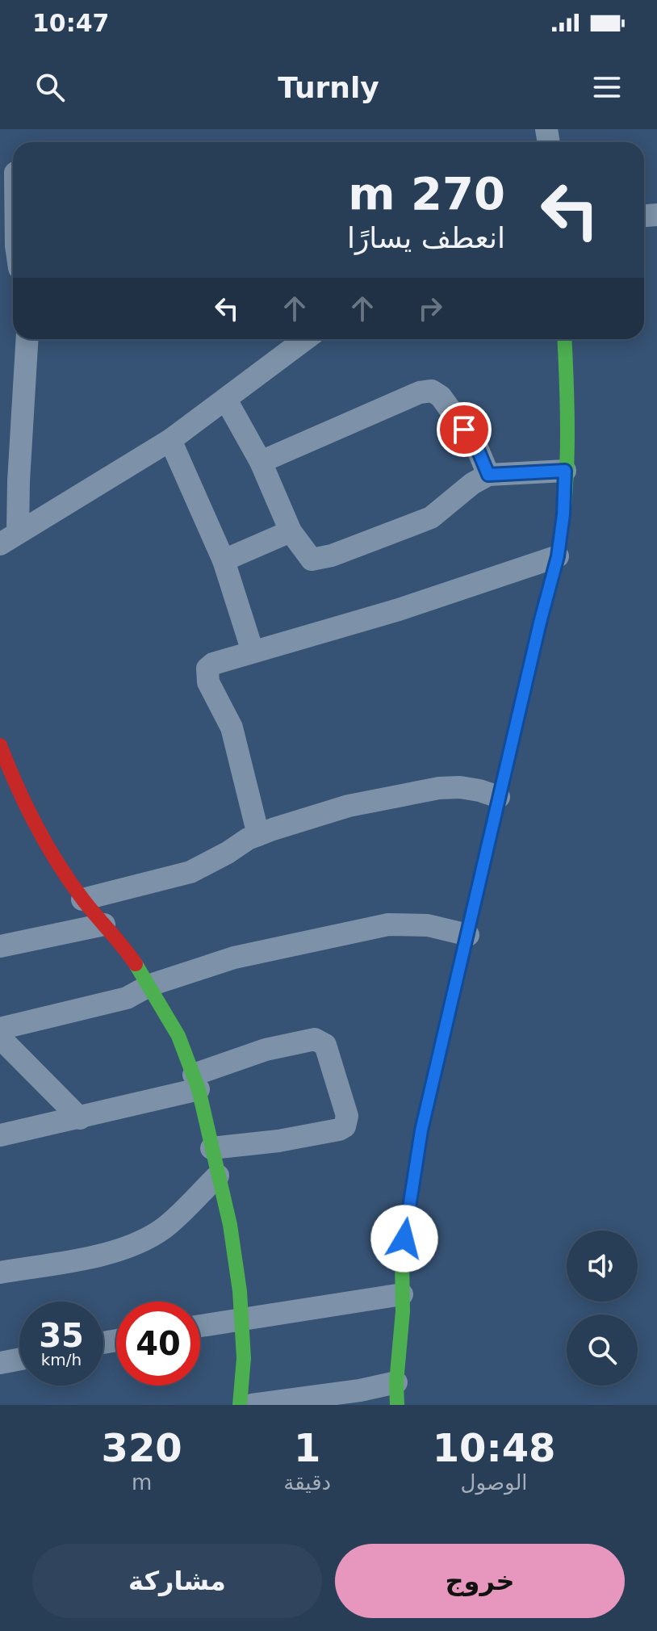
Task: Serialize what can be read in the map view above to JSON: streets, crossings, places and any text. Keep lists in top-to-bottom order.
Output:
{
  "page": {
    "status": "10:47",
    "header": "Turnly",
    "turn": ["270 m", "انعطف يسارًا"],
    "speed": "35 km/h",
    "limit": "40",
    "eta": [
      "10:48",
      "الوصول",
      "1",
      "دقيقة",
      "320",
      "m"
    ],
    "buttons": ["خروج", "مشاركة"]
  }
}
